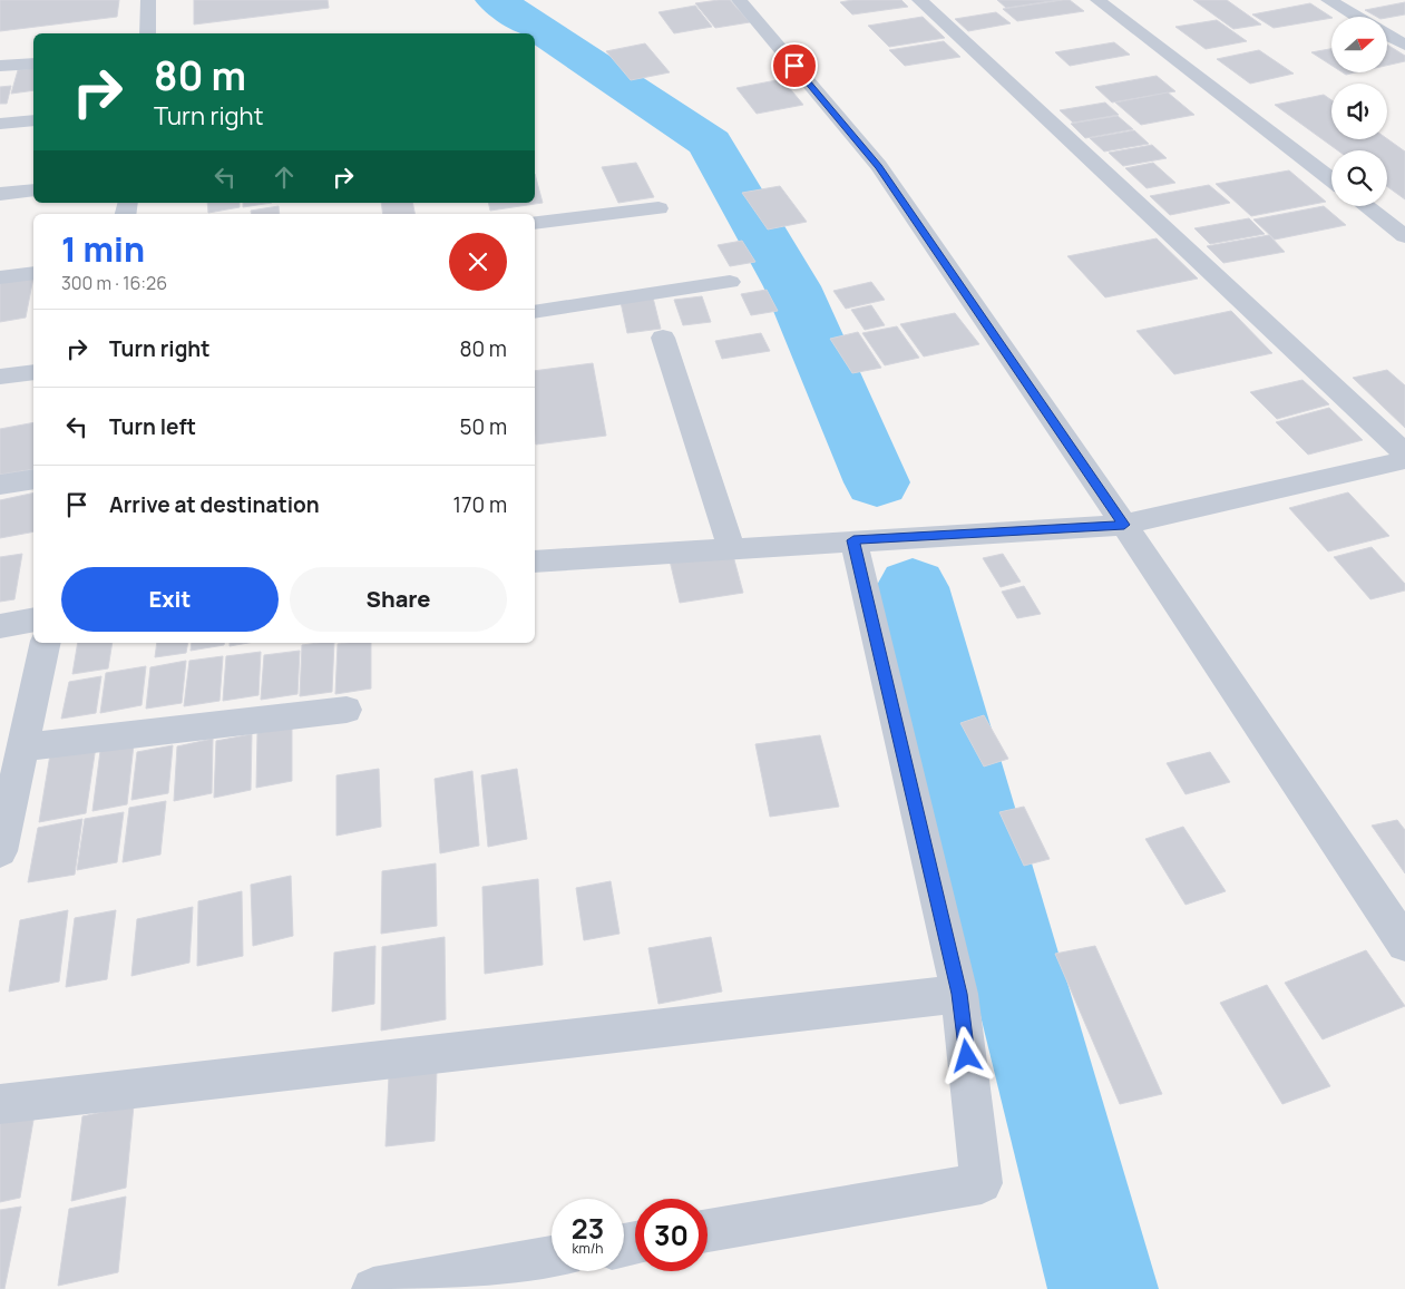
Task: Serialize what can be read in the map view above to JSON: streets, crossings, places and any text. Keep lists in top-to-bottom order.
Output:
{
  "north": "right",
  "page": {
    "turn": ["80 m", "Turn right"],
    "heading": ["1 min", "300 m · 16:26"],
    "list": [
      {
        "name": "Turn right",
        "value": "80 m"
      },
      {
        "name": "Turn left",
        "value": "50 m"
      },
      {
        "name": "Arrive at destination",
        "value": "170 m"
      }
    ],
    "buttons": ["Exit", "Share"],
    "speed": "23 km/h",
    "limit": "30"
  }
}
